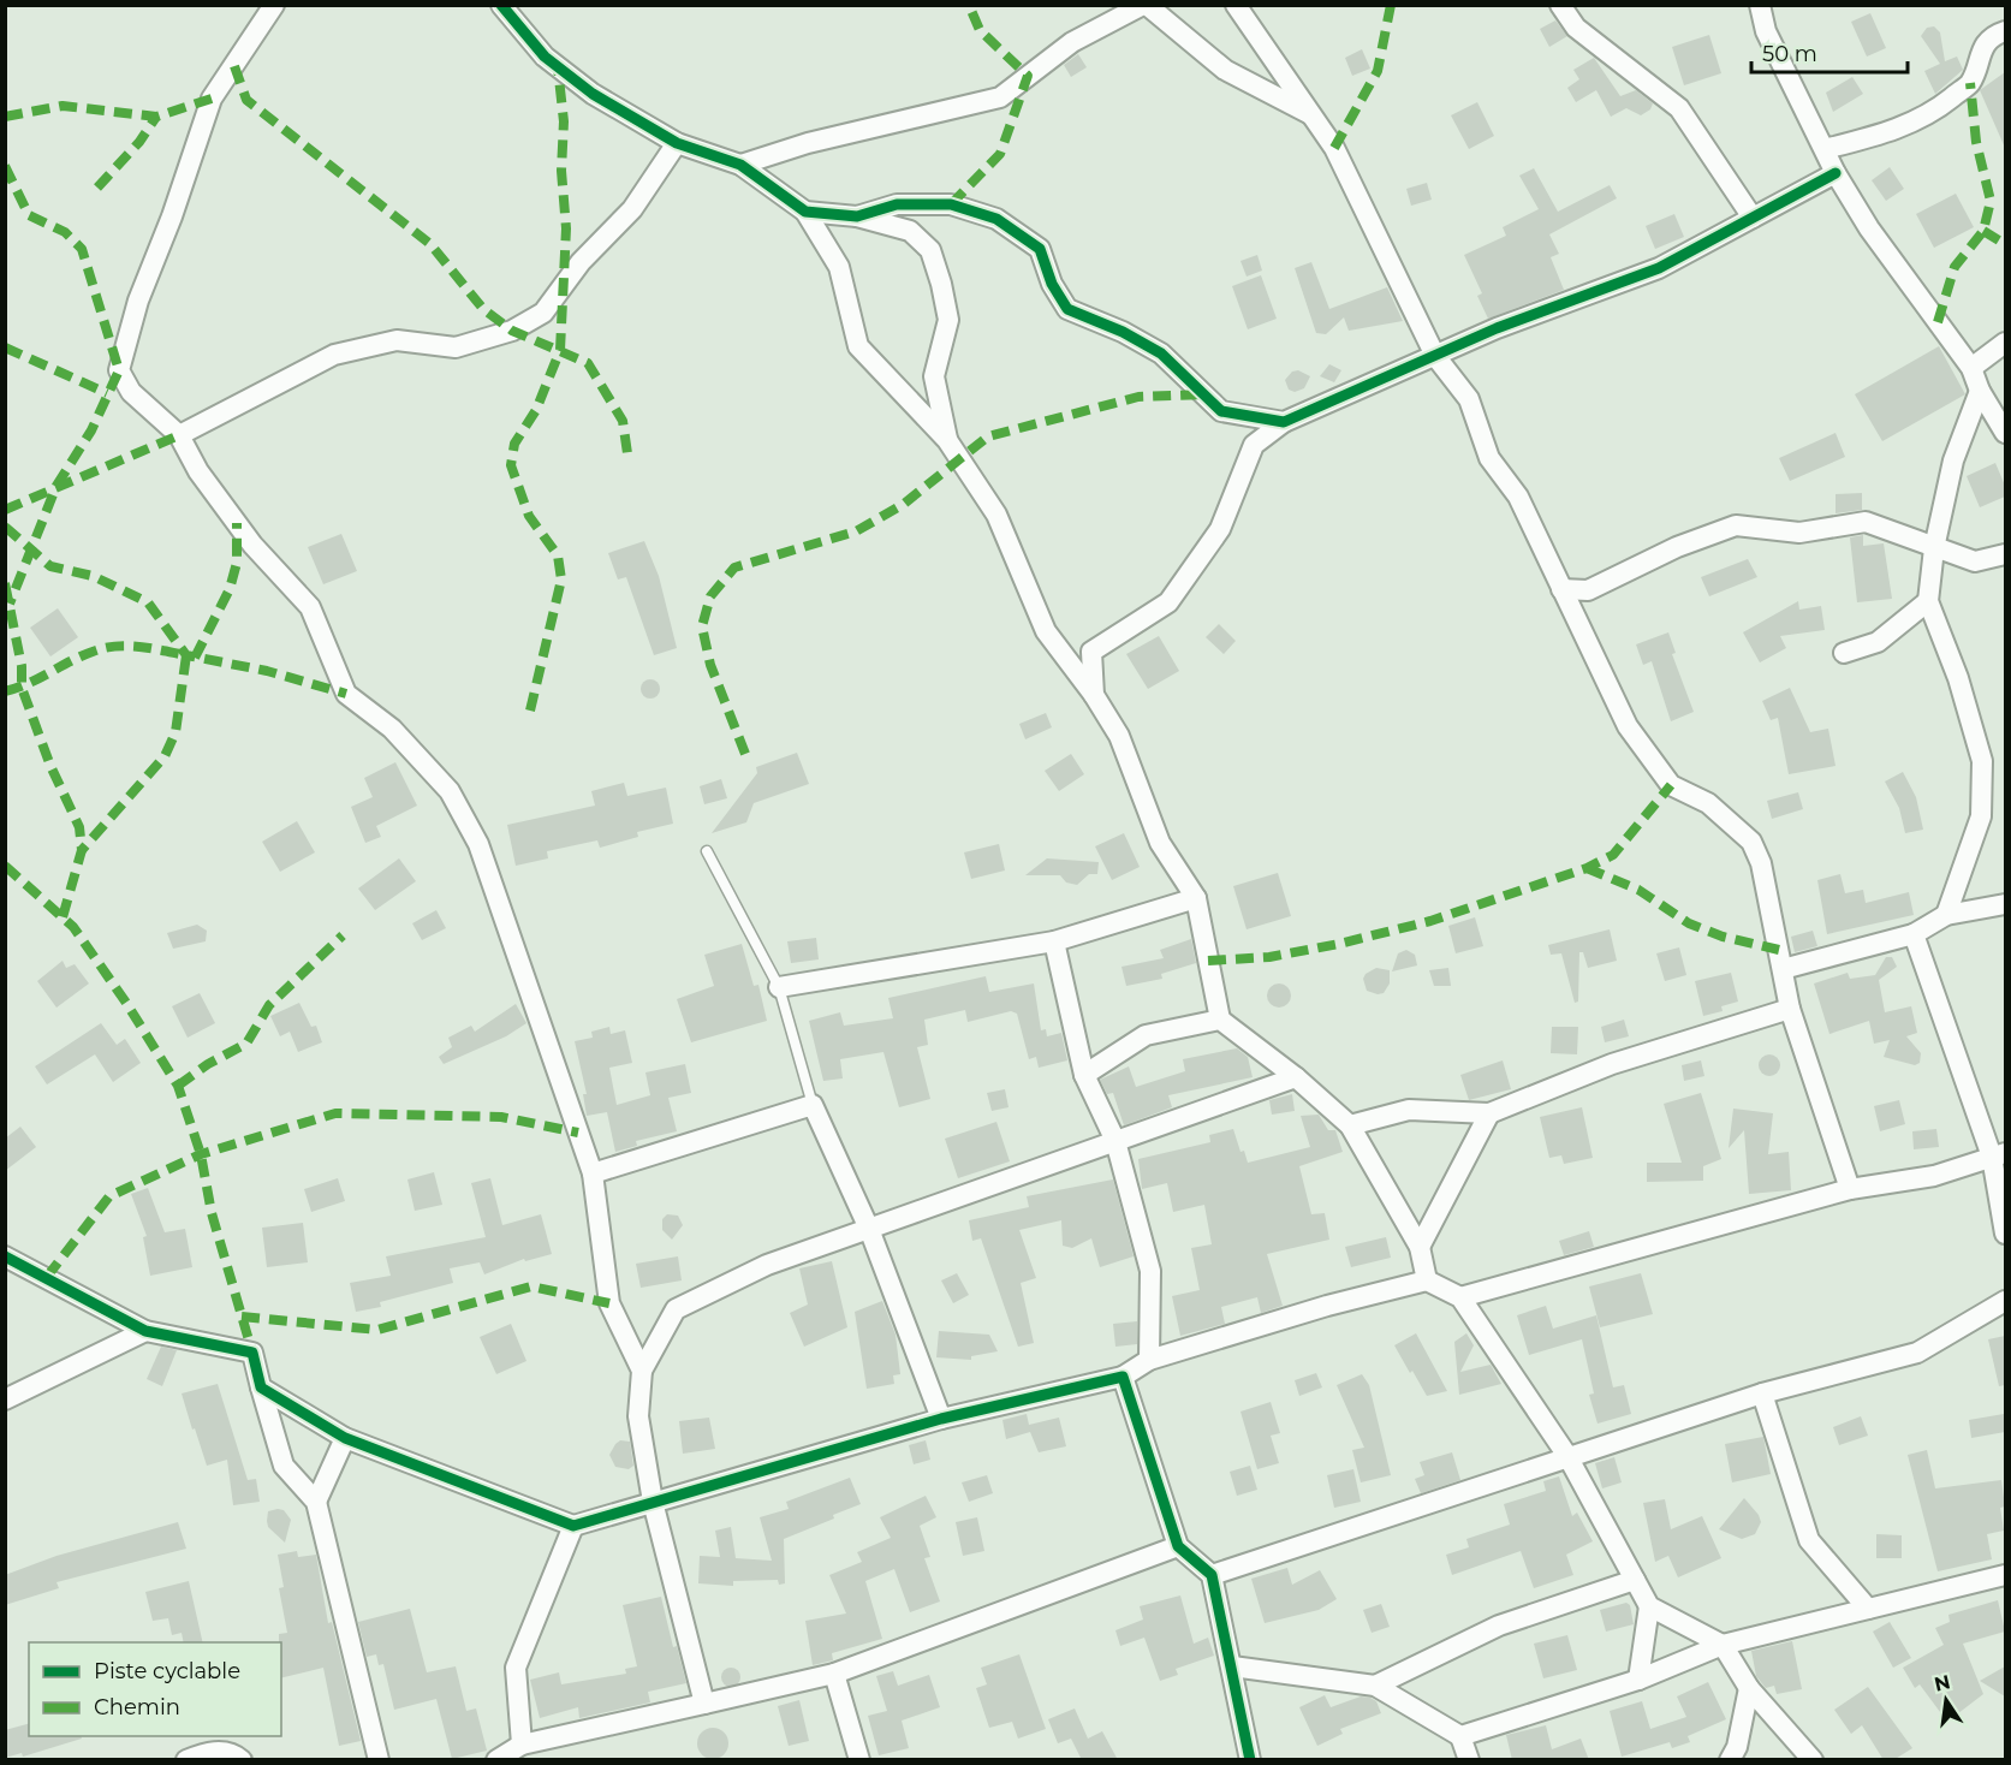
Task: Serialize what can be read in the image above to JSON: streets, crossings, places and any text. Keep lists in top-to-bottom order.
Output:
{
  "legend": ["Piste cyclable", "Chemin"],
  "scale_bar": "50 m",
  "north": "top"
}
